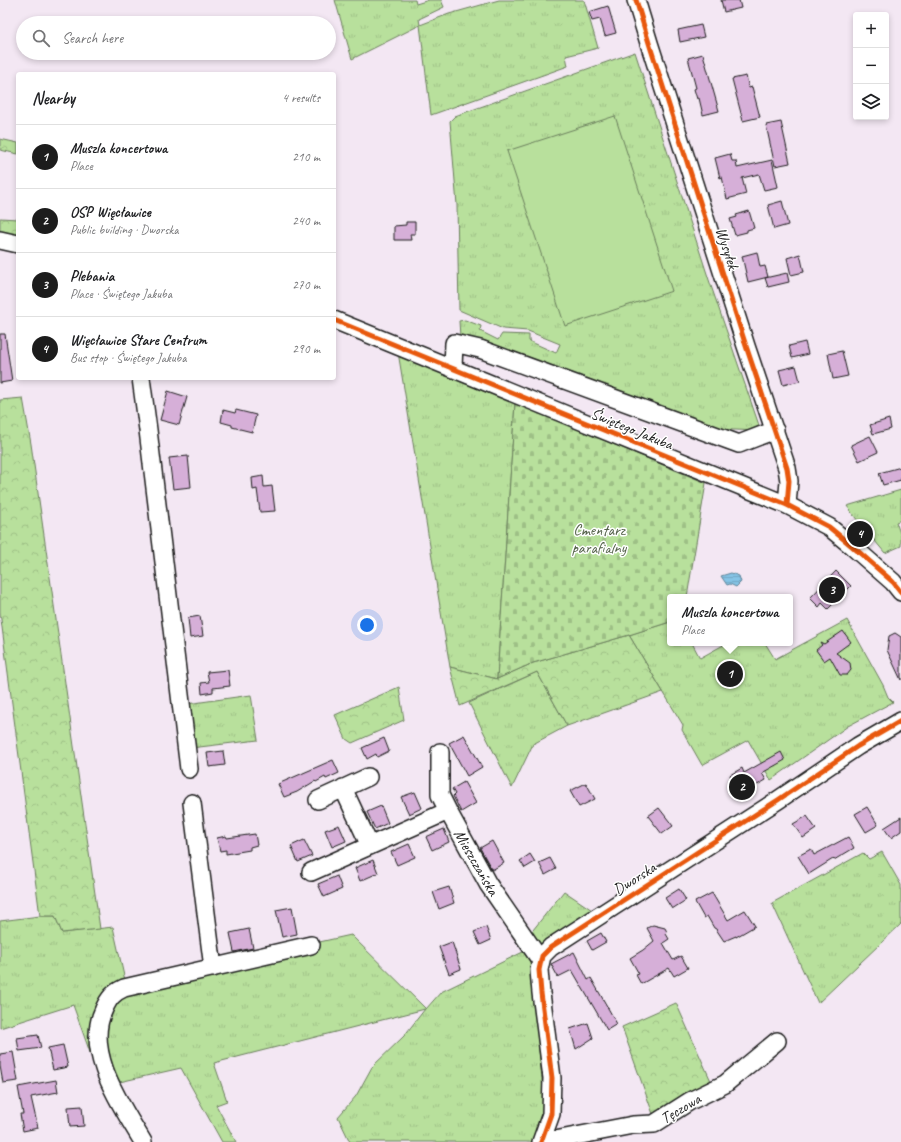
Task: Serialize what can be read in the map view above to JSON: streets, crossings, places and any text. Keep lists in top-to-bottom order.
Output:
{
  "streets": {
    "street": [
      "Wysyłek",
      "Świętego Jakuba",
      "Mieszczańska",
      "Dworska",
      "Tęczowa"
    ]
  },
  "crossings": [
    ["Wysyłek", "Świętego Jakuba"],
    ["Mieszczańska", "Dworska"]
  ],
  "parks": ["Cmentarz parafialny"],
  "page": {
    "map_buttons": ["+", "−"],
    "search": "Search here",
    "heading": ["Nearby", "4 results"],
    "list": [
      {
        "mark": "1",
        "name": "Muszla koncertowa",
        "note": "Place",
        "value": "210 m"
      },
      {
        "mark": "2",
        "name": "OSP Więcławice",
        "note": "Public building · Dworska",
        "value": "240 m"
      },
      {
        "mark": "3",
        "name": "Plebania",
        "note": "Place · Świętego Jakuba",
        "value": "270 m"
      },
      {
        "mark": "4",
        "name": "Więcławice Stare Centrum",
        "note": "Bus stop · Świętego Jakuba",
        "value": "290 m"
      }
    ],
    "pins": [
      "4",
      "3",
      "1",
      "2"
    ],
    "popup": ["Muszla koncertowa", "Place"]
  }
}
